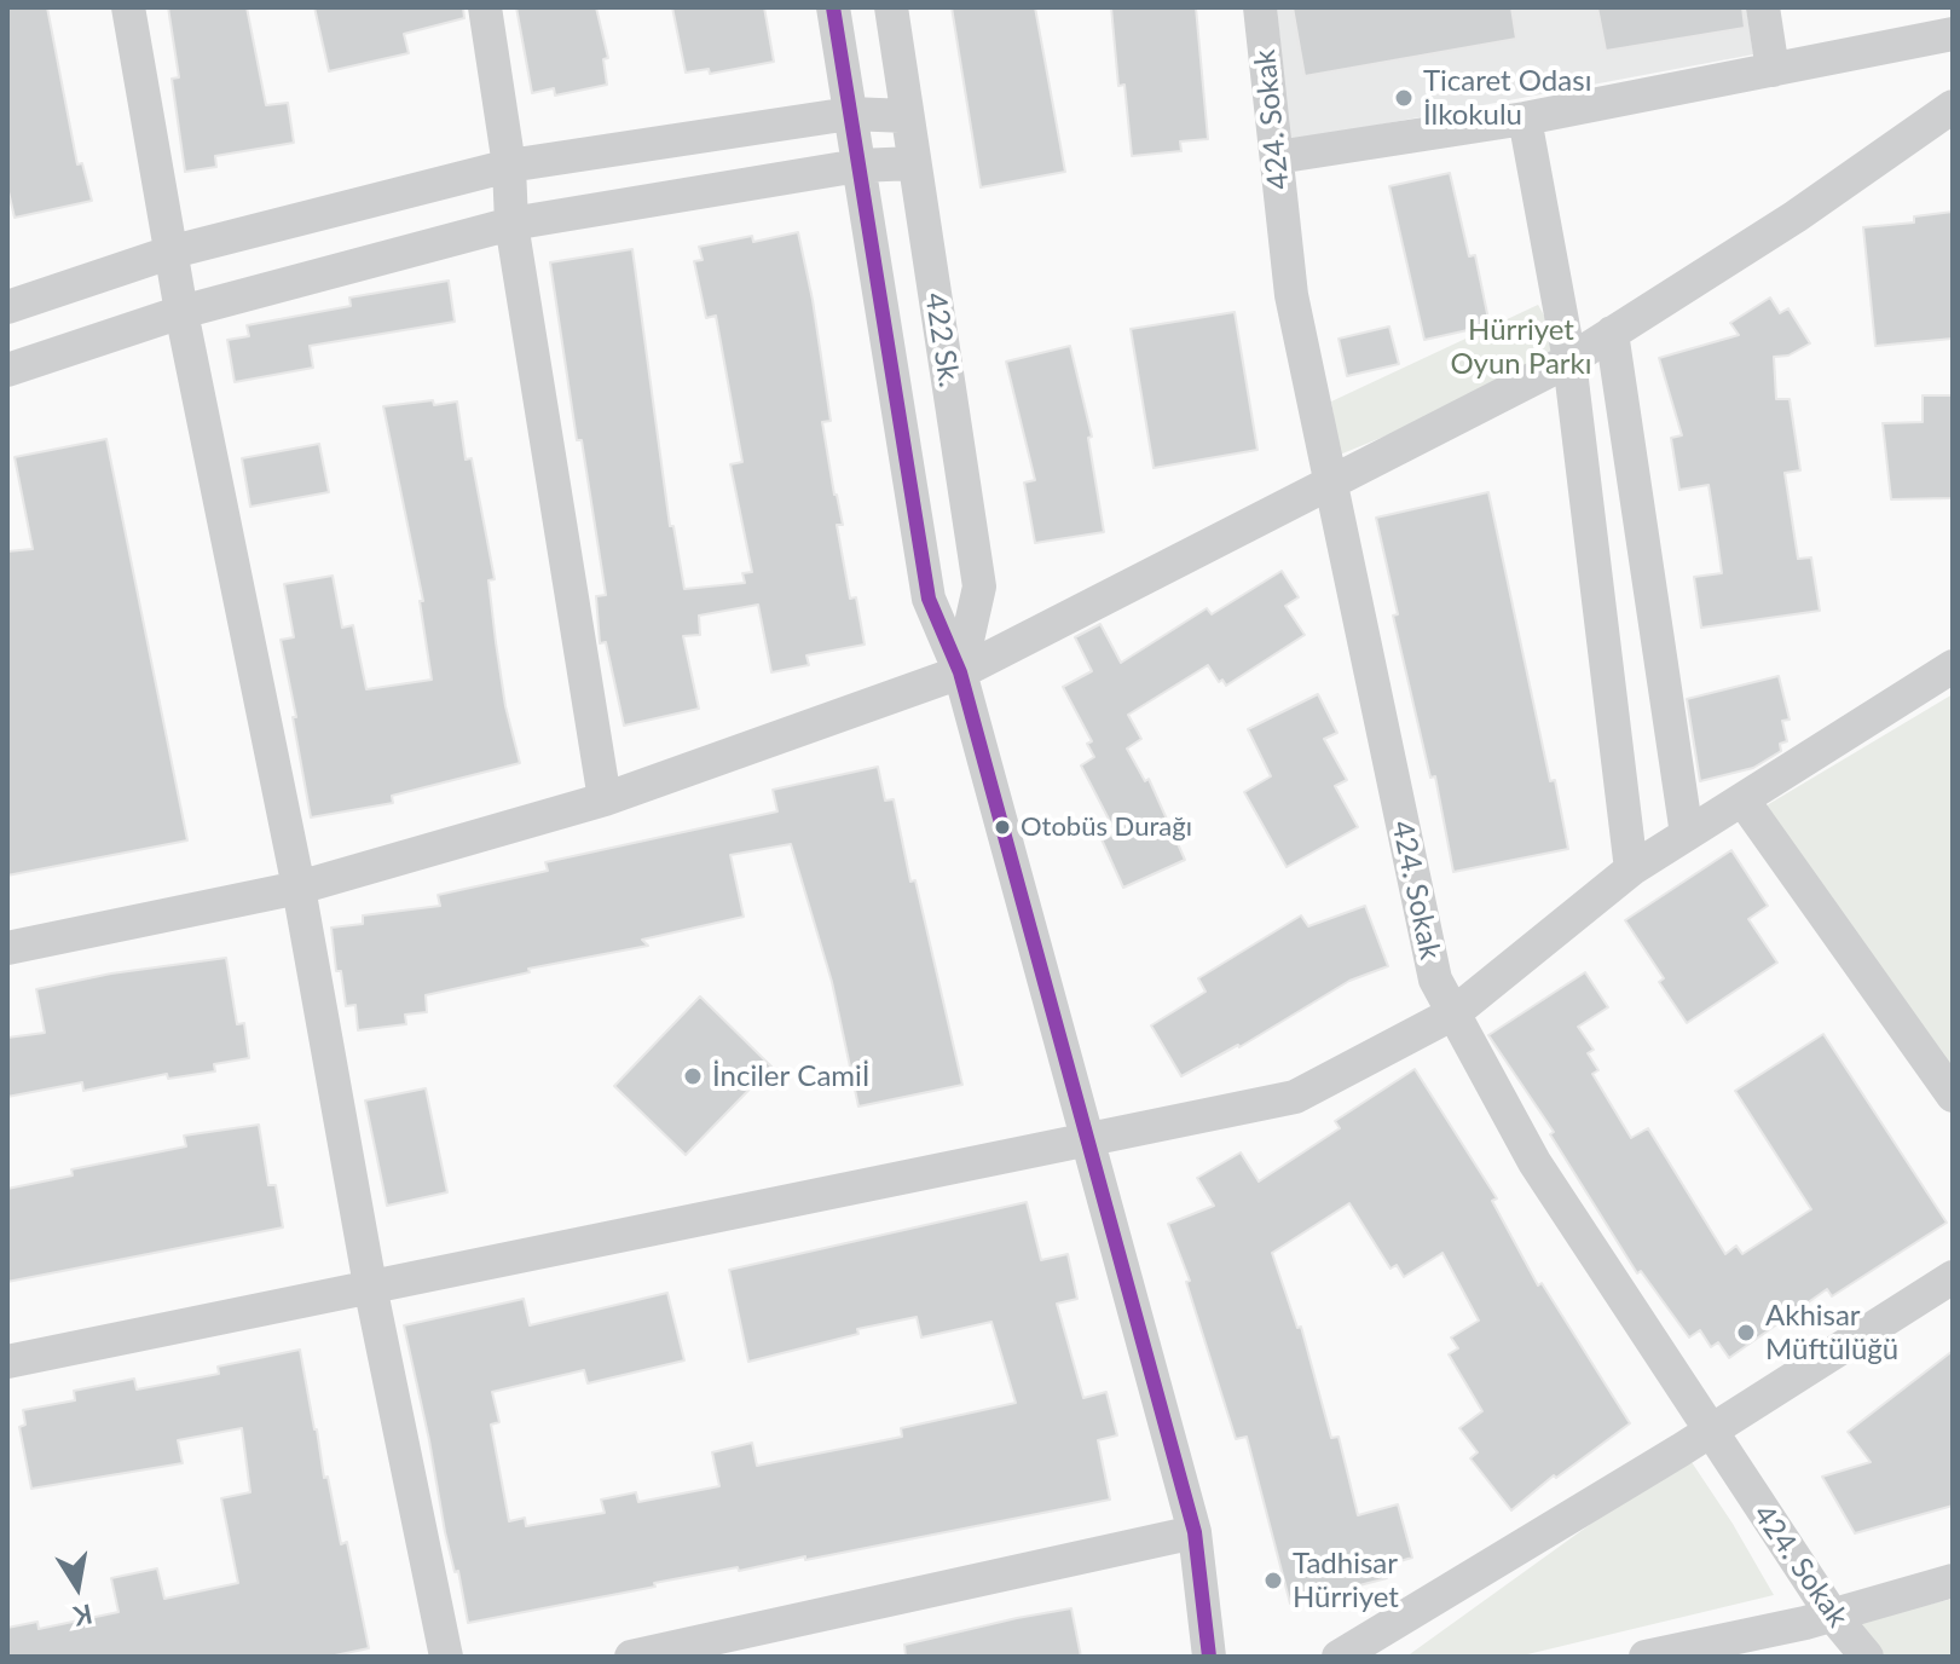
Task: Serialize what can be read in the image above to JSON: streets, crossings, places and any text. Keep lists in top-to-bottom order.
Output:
{
  "streets": {
    "street": ["424. Sokak", "422 Sk."]
  },
  "parks": ["Hürriyet Oyun Parkı"],
  "places": [
    "Ticaret Odası İlkokulu",
    "Otobüs Durağı",
    "İnciler Camiİ",
    "Akhisar Müftülüğü",
    "Tadhisar Hürriyet"
  ],
  "north": "bottom"
}
